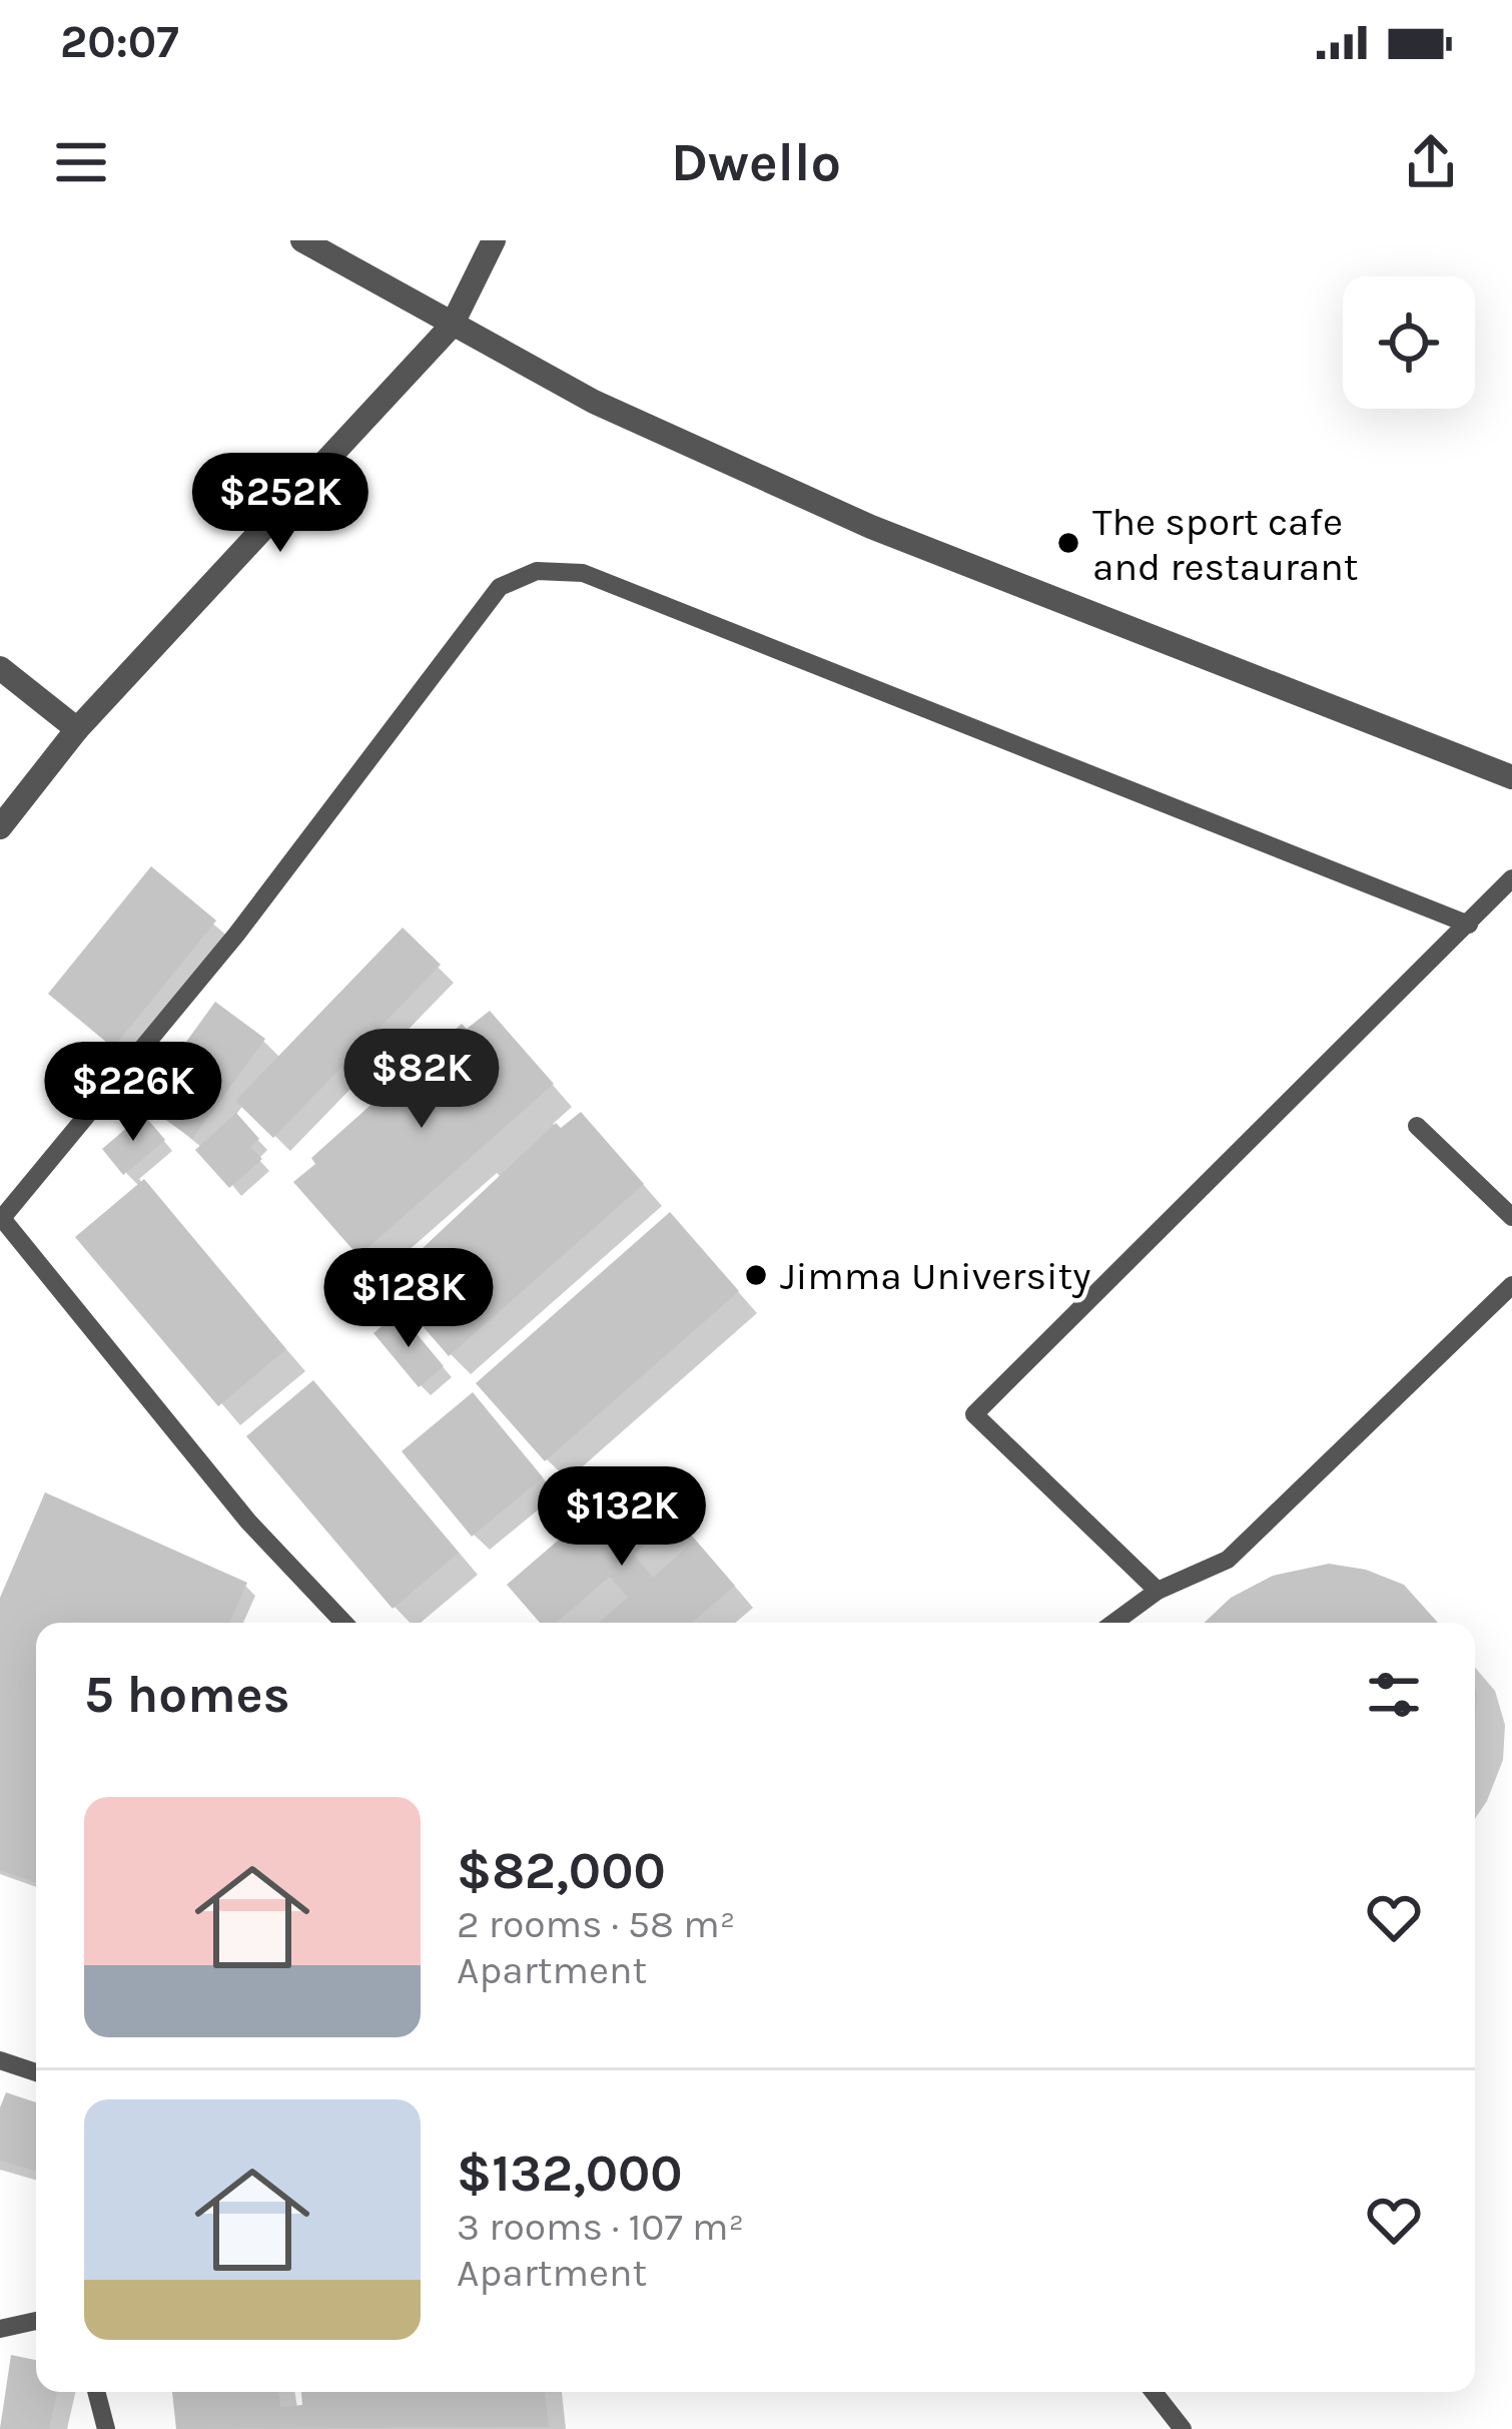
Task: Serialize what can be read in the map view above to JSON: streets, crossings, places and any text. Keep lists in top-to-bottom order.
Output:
{
  "places": ["The sport cafe and restaurant", "Jimma University"],
  "page": {
    "status": "20:07",
    "header": "Dwello",
    "price": [
      "$252K",
      "$82K",
      "$226K",
      "$128K",
      "$132K"
    ],
    "heading": "5 homes",
    "list": [
      {
        "name": "$82,000",
        "note": "2 rooms · 58 m² · Apartment"
      },
      {
        "name": "$132,000",
        "note": "3 rooms · 107 m² · Apartment"
      }
    ]
  }
}
